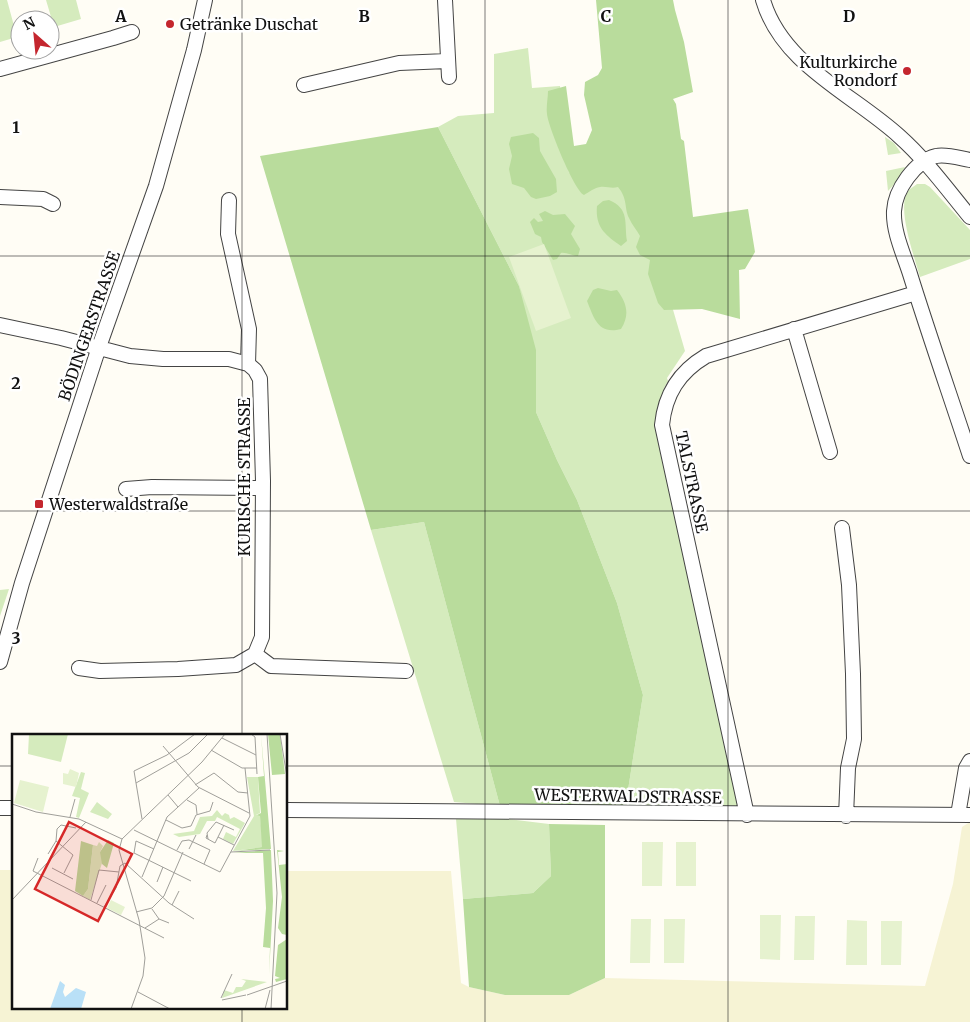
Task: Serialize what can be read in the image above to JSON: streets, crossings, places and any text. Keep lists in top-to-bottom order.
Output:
{
  "streets": {
    "street": [
      "BÖDINGERSTRASSE",
      "KURISCHE STRASSE",
      "TALSTRASSE",
      "WESTERWALDSTRASSE"
    ]
  },
  "crossings": [
    ["TALSTRASSE", "WESTERWALDSTRASSE"]
  ],
  "places": {
    "other": ["Getränke Duschat", "Kulturkirche Rondorf"],
    "transit": ["Westerwaldstraße"]
  },
  "north": "top left",
  "grid": {
    "columns": [
      "A",
      "B",
      "C",
      "D"
    ],
    "rows": ["1", "2", "3"]
  }
}
